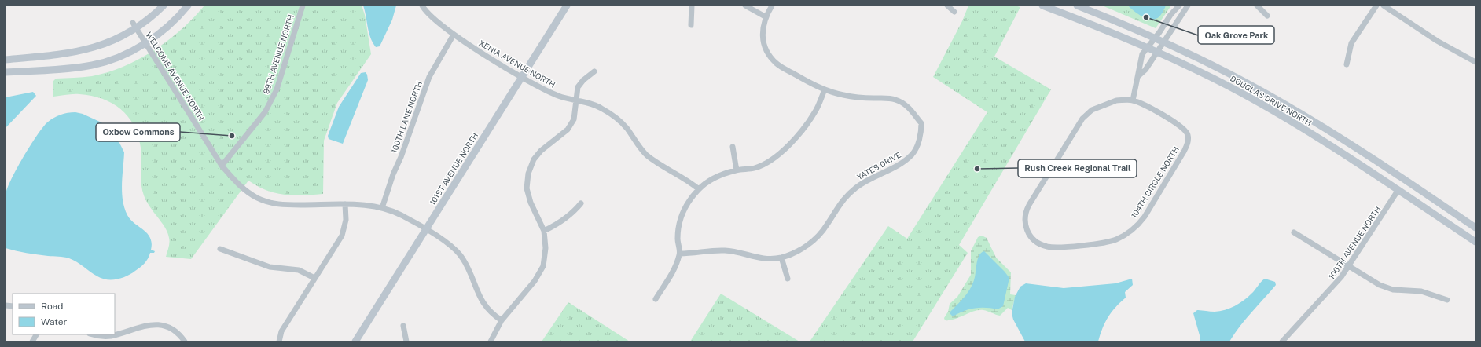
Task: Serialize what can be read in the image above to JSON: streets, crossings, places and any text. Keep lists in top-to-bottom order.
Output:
{
  "streets": {
    "main road": ["DOUGLAS DRIVE NORTH", "101ST AVENUE NORTH"],
    "street": [
      "99TH AVENUE NORTH",
      "XENIA AVENUE NORTH",
      "WELCOME AVENUE NORTH",
      "100TH LANE NORTH",
      "YATES DRIVE",
      "104TH CIRCLE NORTH",
      "106TH AVENUE NORTH"
    ]
  },
  "crossings": [
    ["99TH AVENUE NORTH", "WELCOME AVENUE NORTH"],
    ["XENIA AVENUE NORTH", "100TH LANE NORTH"],
    ["XENIA AVENUE NORTH", "101ST AVENUE NORTH"],
    ["WELCOME AVENUE NORTH", "100TH LANE NORTH"],
    ["WELCOME AVENUE NORTH", "101ST AVENUE NORTH"],
    ["DOUGLAS DRIVE NORTH", "106TH AVENUE NORTH"]
  ],
  "places": ["Oak Grove Park", "Oxbow Commons", "Rush Creek Regional Trail"],
  "legend": ["Road", "Water"]
}
